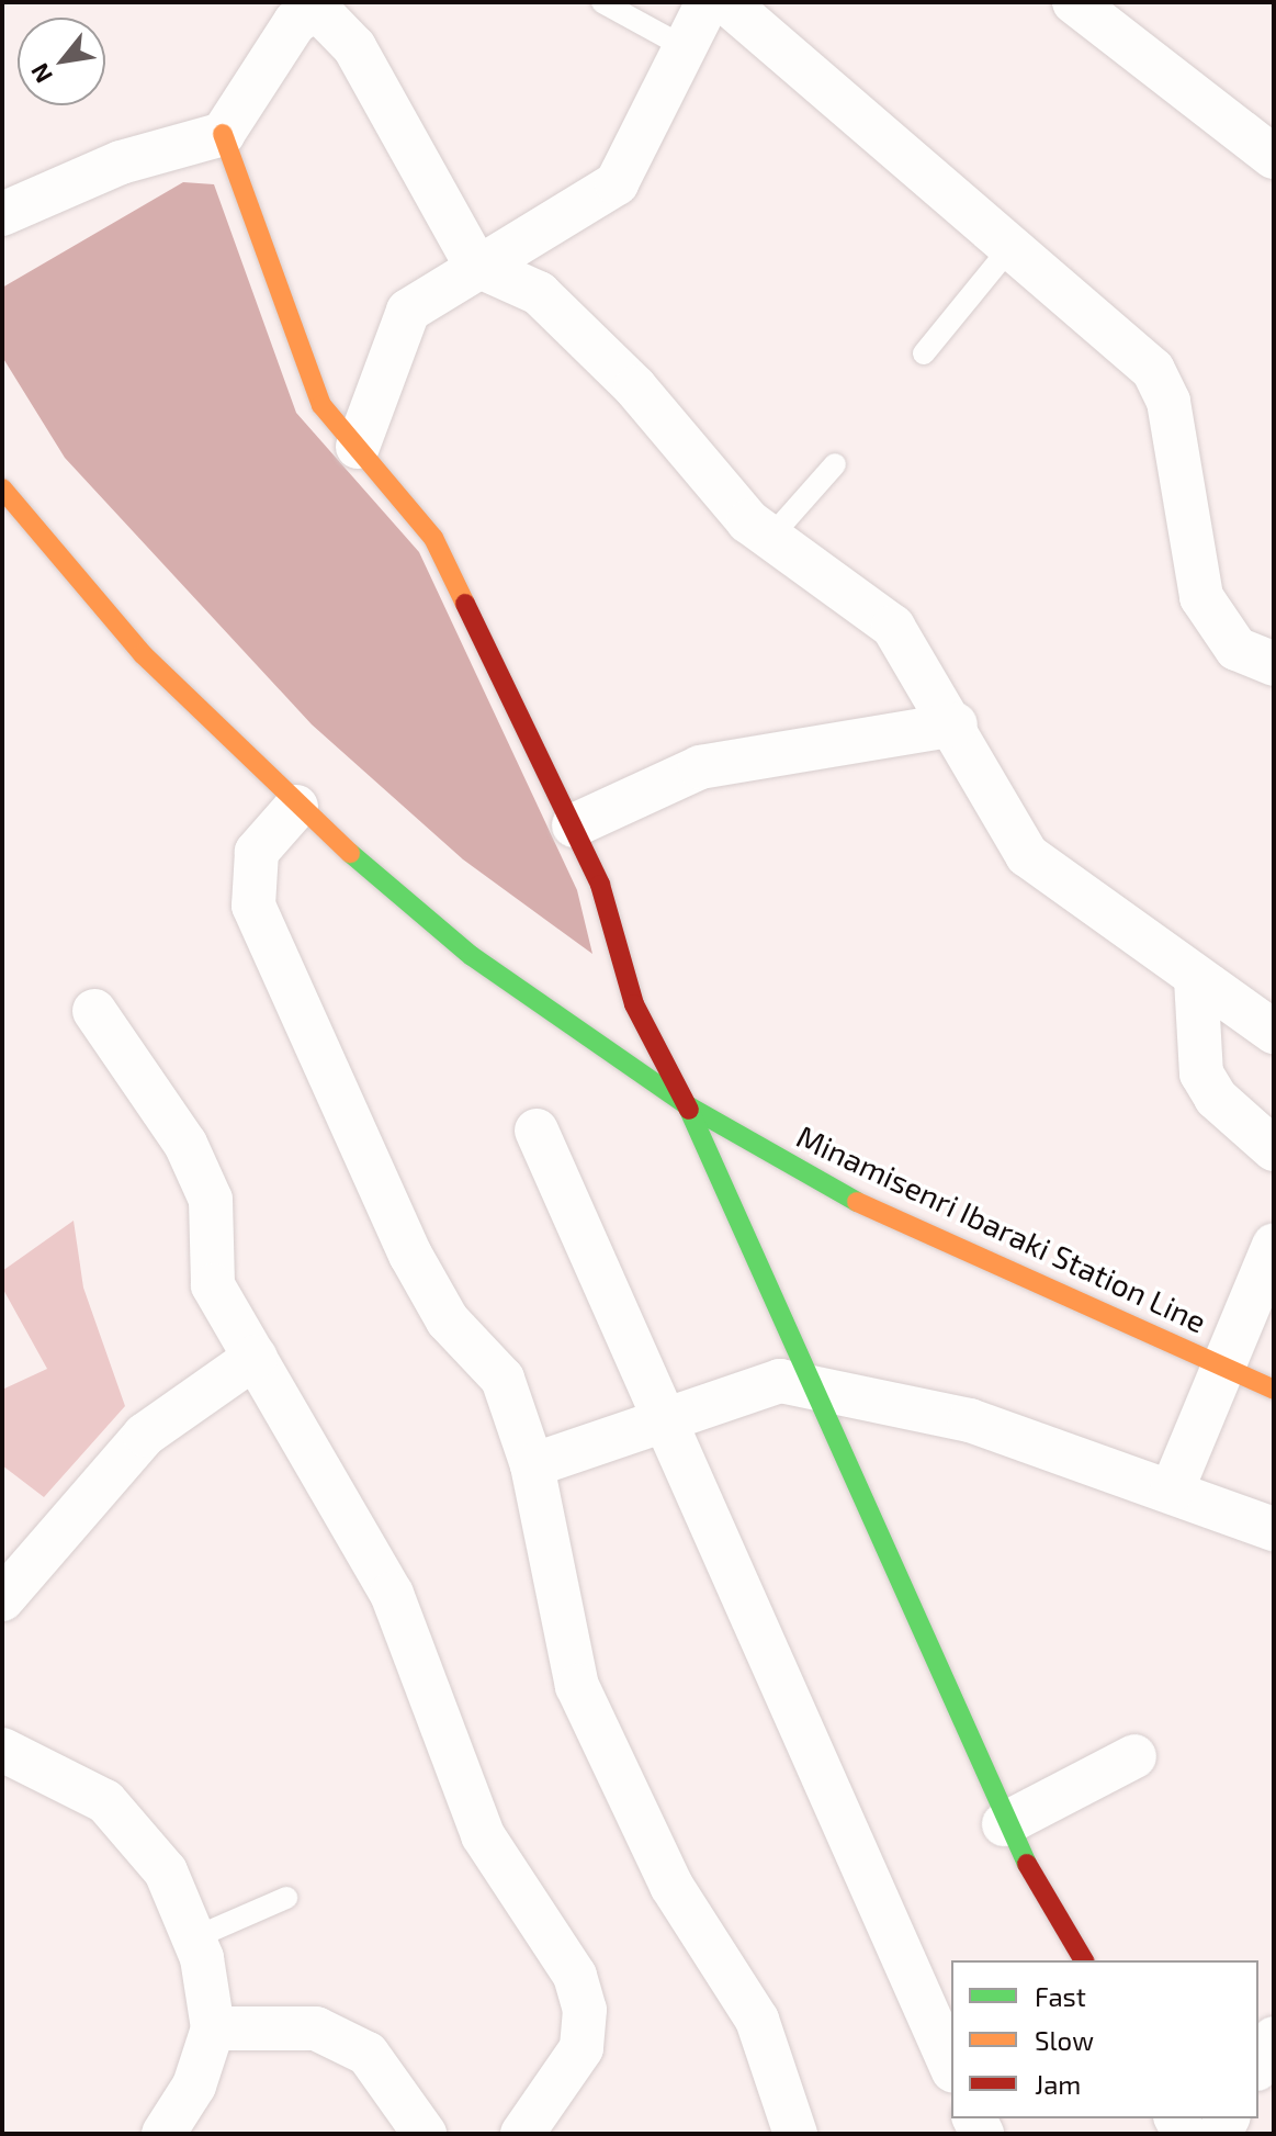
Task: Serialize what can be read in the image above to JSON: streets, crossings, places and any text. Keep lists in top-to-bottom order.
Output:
{
  "streets": {
    "street": ["Minamisenri Ibaraki Station Line"]
  },
  "legend": ["Fast", "Slow", "Jam"],
  "north": "bottom left"
}
